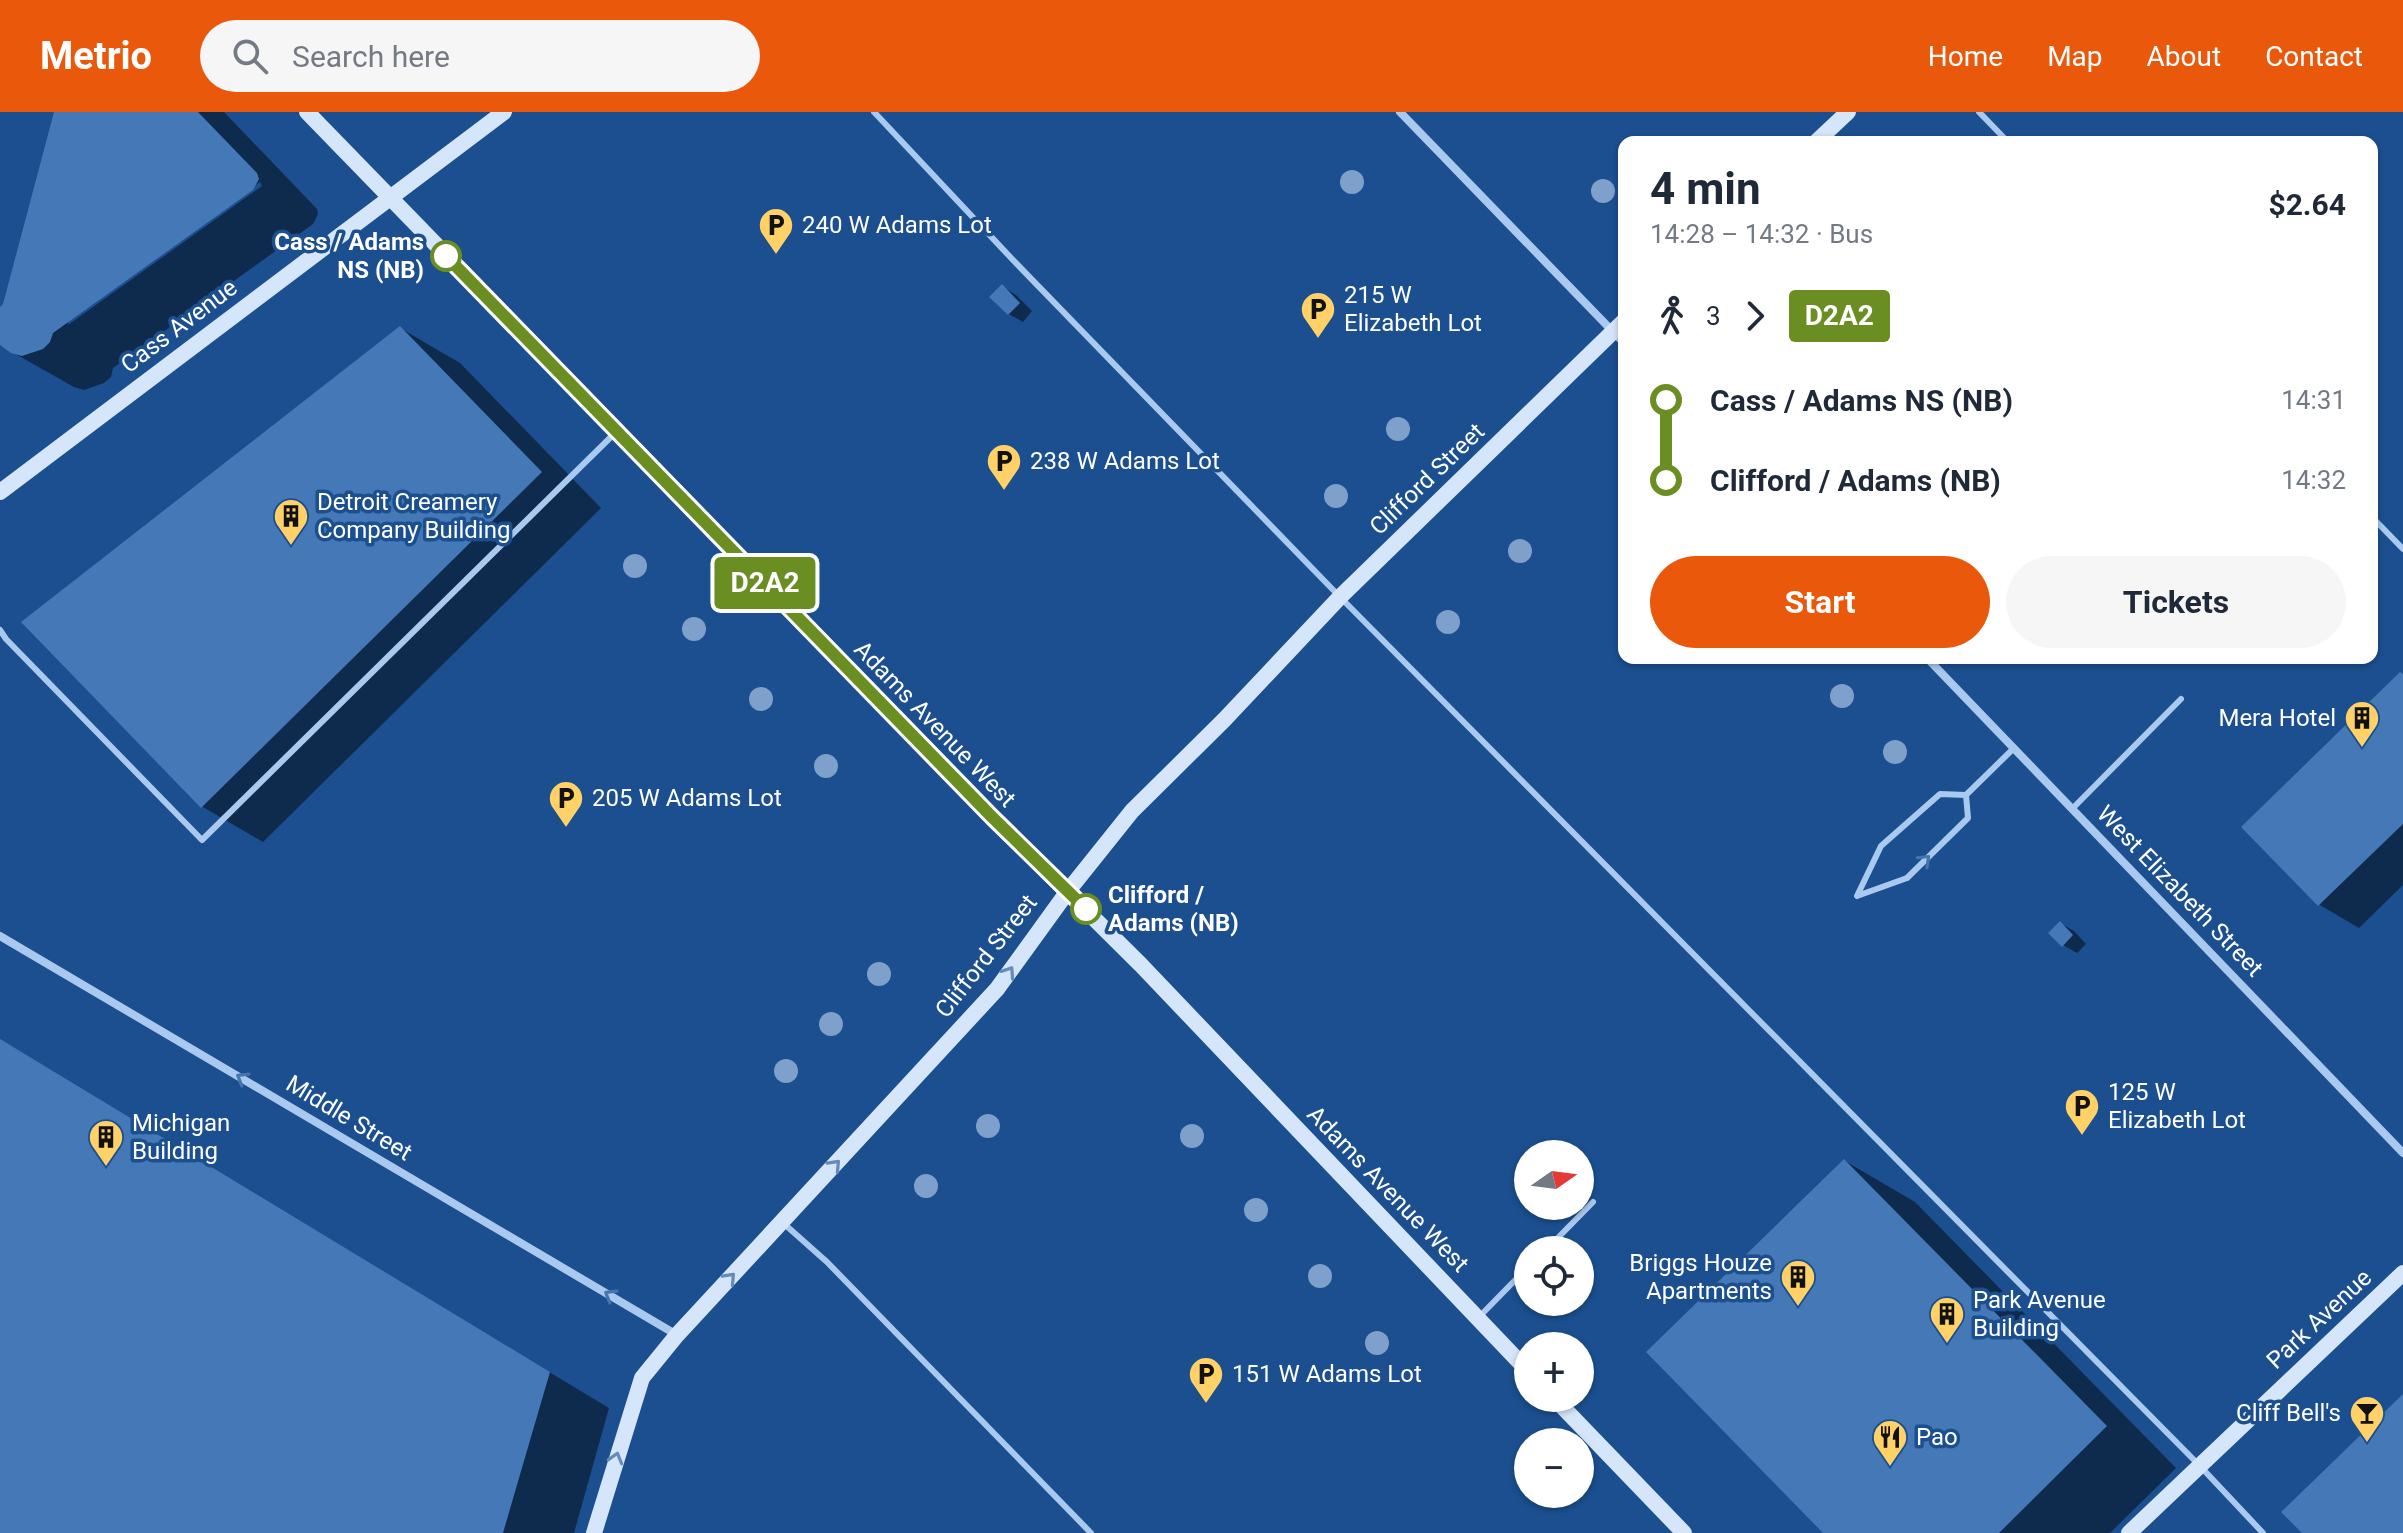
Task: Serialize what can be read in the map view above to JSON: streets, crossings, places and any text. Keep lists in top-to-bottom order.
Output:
{
  "streets": {
    "street": [
      "Cass Avenue",
      "Clifford Street",
      "Adams Avenue West",
      "West Elizabeth Street",
      "Middle Street",
      "Park Avenue"
    ]
  },
  "crossings": [
    ["Cass Avenue", "Adams Avenue West"],
    ["Clifford Street", "Adams Avenue West"],
    ["Clifford Street", "Middle Street"]
  ],
  "one_way": ["Clifford Street", "Middle Street"],
  "places": {
    "parking": [
      "240 W Adams Lot",
      "215 W Elizabeth Lot",
      "238 W Adams Lot",
      "205 W Adams Lot",
      "125 W Elizabeth Lot",
      "151 W Adams Lot"
    ],
    "other": ["Cass / Adams NS (NB)", "Clifford / Adams (NB)"],
    "building": [
      "Detroit Creamery Company Building",
      "Mera Hotel",
      "Michigan Building",
      "Briggs Houze Apartments",
      "Park Avenue Building"
    ],
    "bar": ["Cliff Bell's"],
    "restaurant": ["Pao"]
  },
  "lines": ["bus line D2A2"],
  "north": "right",
  "page": {
    "header": "Metrio",
    "search": "Search here",
    "nav": [
      "Home",
      "Map",
      "About",
      "Contact"
    ],
    "on_map": "D2A2",
    "heading": ["4 min", "14:28 – 14:32 · Bus", "$2.64"],
    "legs": ["3", "D2A2"],
    "list": [
      {
        "name": "Cass / Adams NS (NB)",
        "value": "14:31"
      },
      {
        "name": "Clifford / Adams (NB)",
        "value": "14:32"
      }
    ],
    "buttons": ["Start", "Tickets"],
    "map_buttons": ["+", "−"]
  }
}
